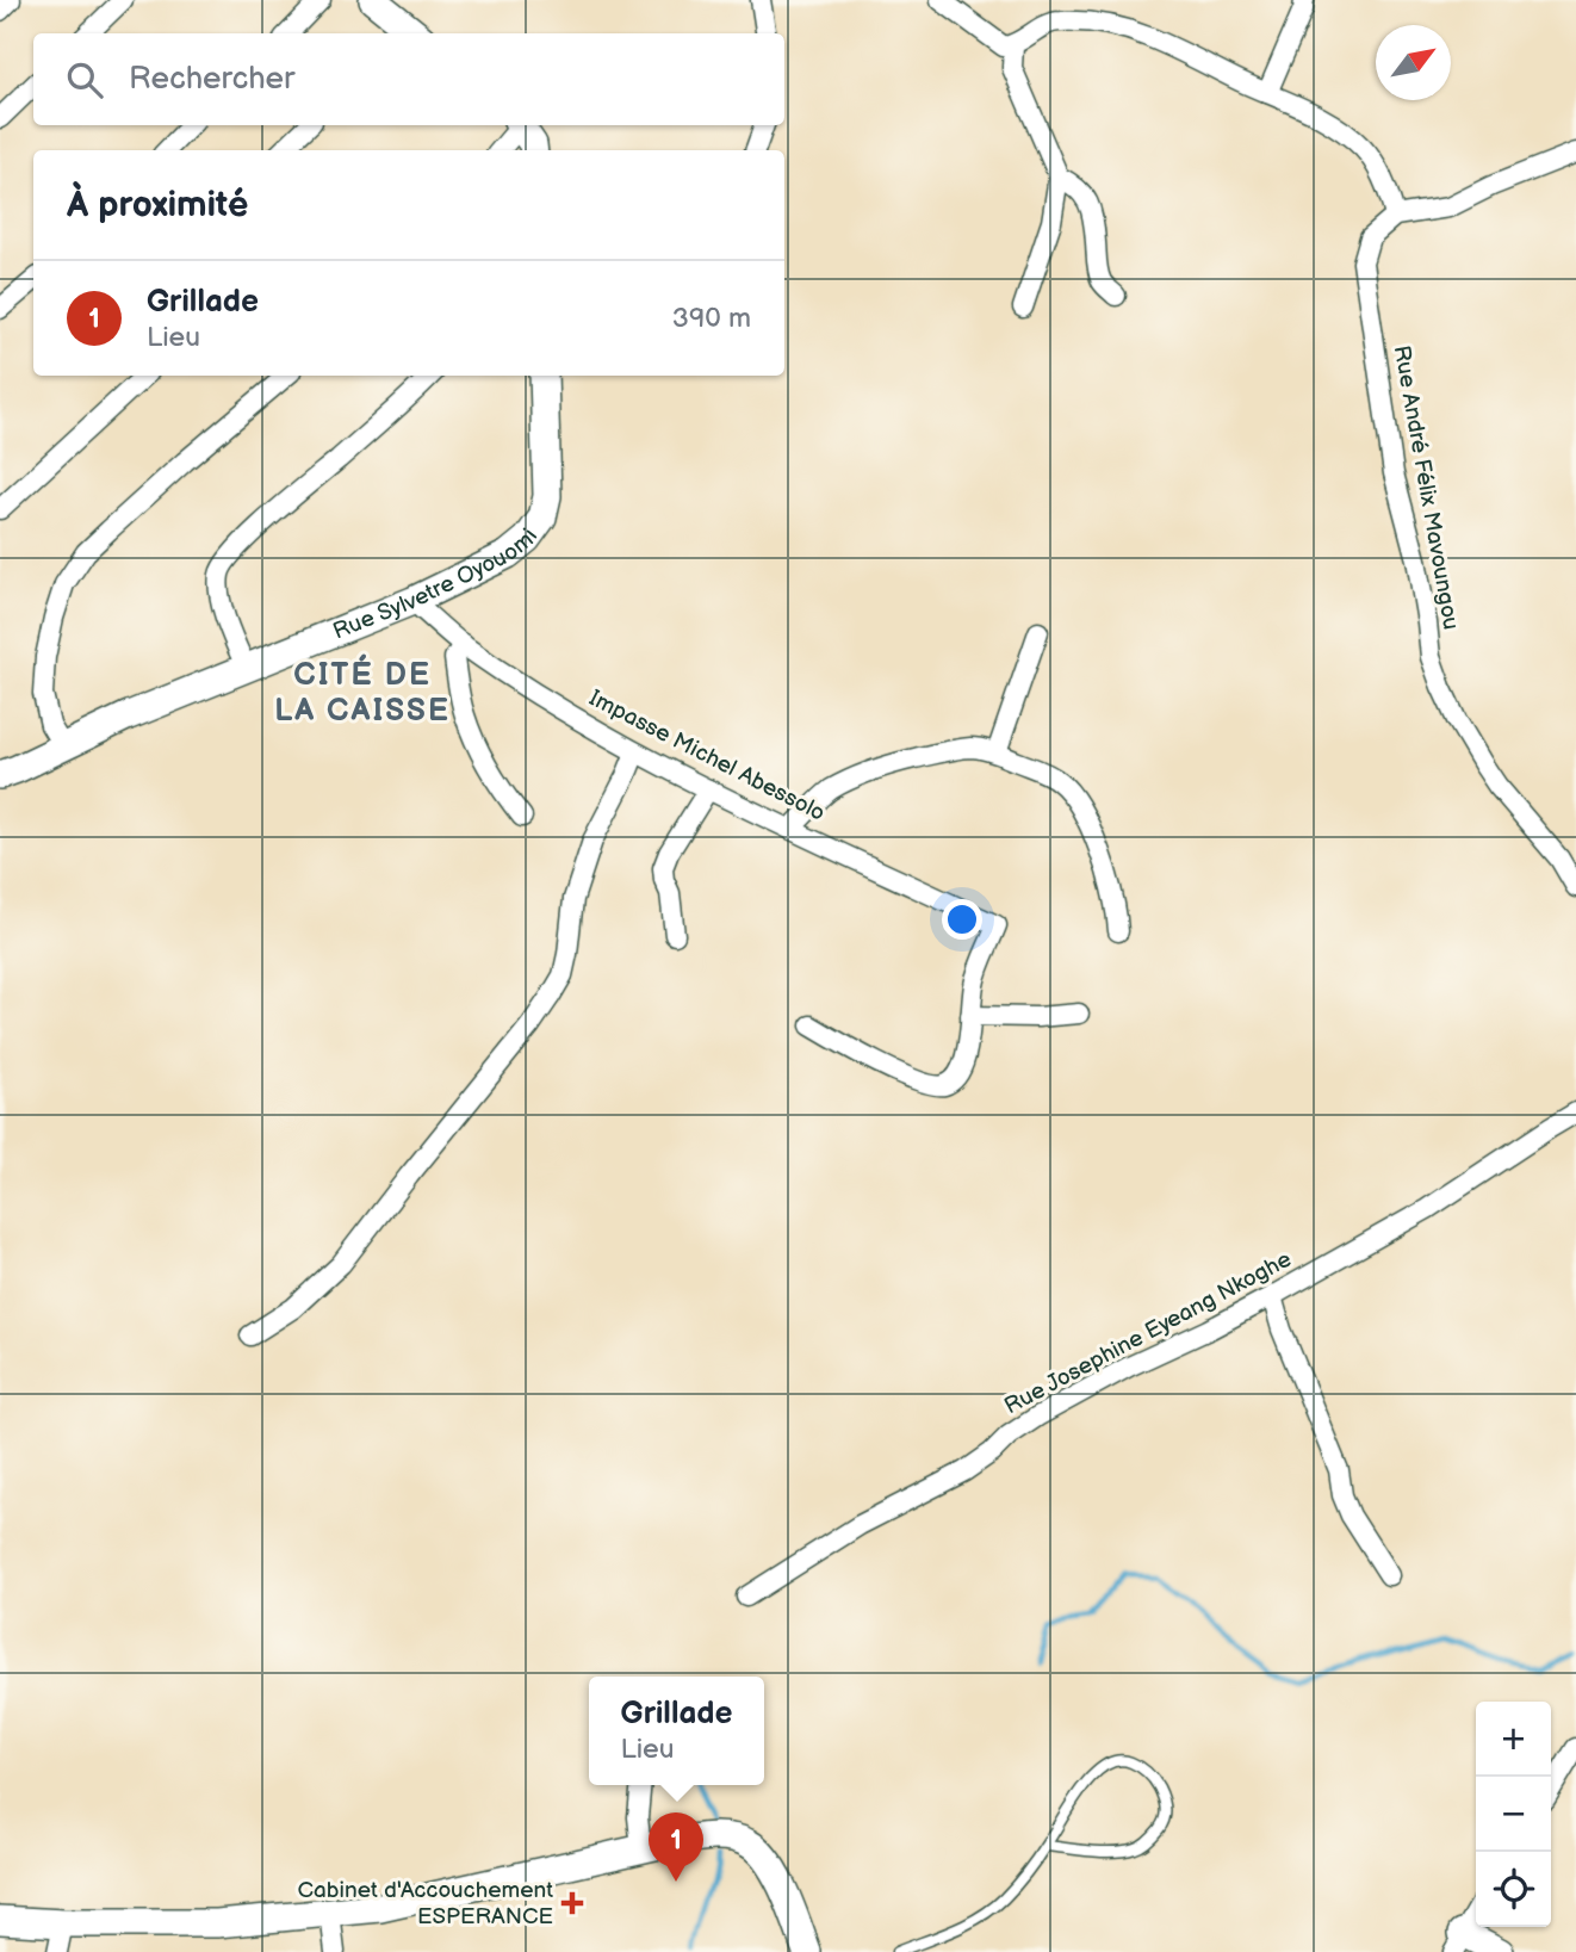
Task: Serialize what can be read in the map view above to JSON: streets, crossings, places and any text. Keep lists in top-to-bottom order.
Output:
{
  "streets": {
    "street": [
      "Rue André Félix Mavoungou",
      "Rue Sylvetre Oyouomi",
      "Impasse Michel Abessolo",
      "Rue Josephine Eyeang Nkoghe"
    ]
  },
  "crossings": [
    ["Rue Sylvetre Oyouomi", "Impasse Michel Abessolo"]
  ],
  "districts": ["CITÉ DE LA CAISSE"],
  "places": {
    "health": ["Cabinet d'Accouchement ESPERANCE"]
  },
  "north": "top right",
  "page": {
    "search": "Rechercher",
    "heading": "À proximité",
    "list": [
      {
        "mark": "1",
        "name": "Grillade",
        "note": "Lieu",
        "value": "390 m"
      }
    ],
    "popup": ["Grillade", "Lieu"],
    "map_buttons": ["+", "−"],
    "pins": "1"
  }
}
